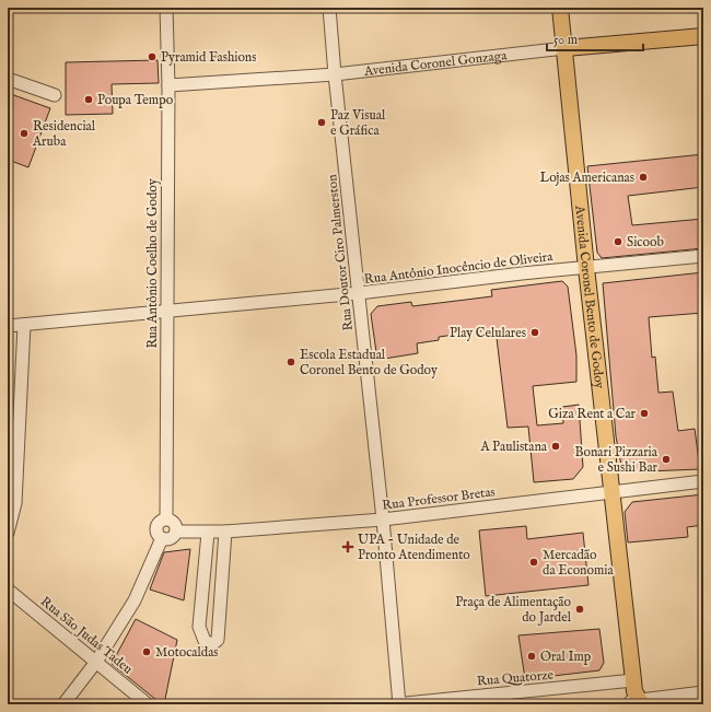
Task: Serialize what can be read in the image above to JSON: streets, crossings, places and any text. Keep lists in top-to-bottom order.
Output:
{
  "streets": {
    "main road": ["Avenida Coronel Gonzaga", "Avenida Coronel Bento de Godoy"],
    "street": [
      "Rua Doutor Ciro Palmerston",
      "Rua Antônio Coelho de Godoy",
      "Rua Antônio Inocêncio de Oliveira",
      "Rua Professor Bretas",
      "Rua São Judas Tadeu",
      "Rua Quatorze"
    ]
  },
  "crossings": [
    ["Avenida Coronel Gonzaga", "Rua Doutor Ciro Palmerston"],
    ["Avenida Coronel Gonzaga", "Rua Antônio Coelho de Godoy"],
    ["Avenida Coronel Gonzaga", "Avenida Coronel Bento de Godoy"],
    ["Rua Doutor Ciro Palmerston", "Rua Antônio Inocêncio de Oliveira"],
    ["Rua Doutor Ciro Palmerston", "Rua Professor Bretas"],
    ["Rua Doutor Ciro Palmerston", "Rua Quatorze"],
    ["Rua Antônio Coelho de Godoy", "Rua Antônio Inocêncio de Oliveira"],
    ["Rua Antônio Coelho de Godoy", "Rua Professor Bretas"],
    ["Rua Antônio Coelho de Godoy", "Rua São Judas Tadeu"],
    ["Rua Antônio Inocêncio de Oliveira", "Avenida Coronel Bento de Godoy"],
    ["Avenida Coronel Bento de Godoy", "Rua Professor Bretas"],
    ["Avenida Coronel Bento de Godoy", "Rua Quatorze"]
  ],
  "places": {
    "other": [
      "Pyramid Fashions",
      "Poupa Tempo",
      "Paz Visual e Gráfica",
      "Residencial Aruba",
      "Lojas Americanas",
      "Sicoob",
      "Play Celulares",
      "Escola Estadual Coronel Bento de Godoy",
      "Giza Rent a Car",
      "A Paulistana",
      "Bonari Pizzaria e Sushi Bar",
      "Mercadão da Economia",
      "Praça de Alimentação do Jardel",
      "Motocaldas",
      "Oral Imp"
    ],
    "health": ["UPA - Unidade de Pronto Atendimento"]
  },
  "scale_bar": "50 m"
}
